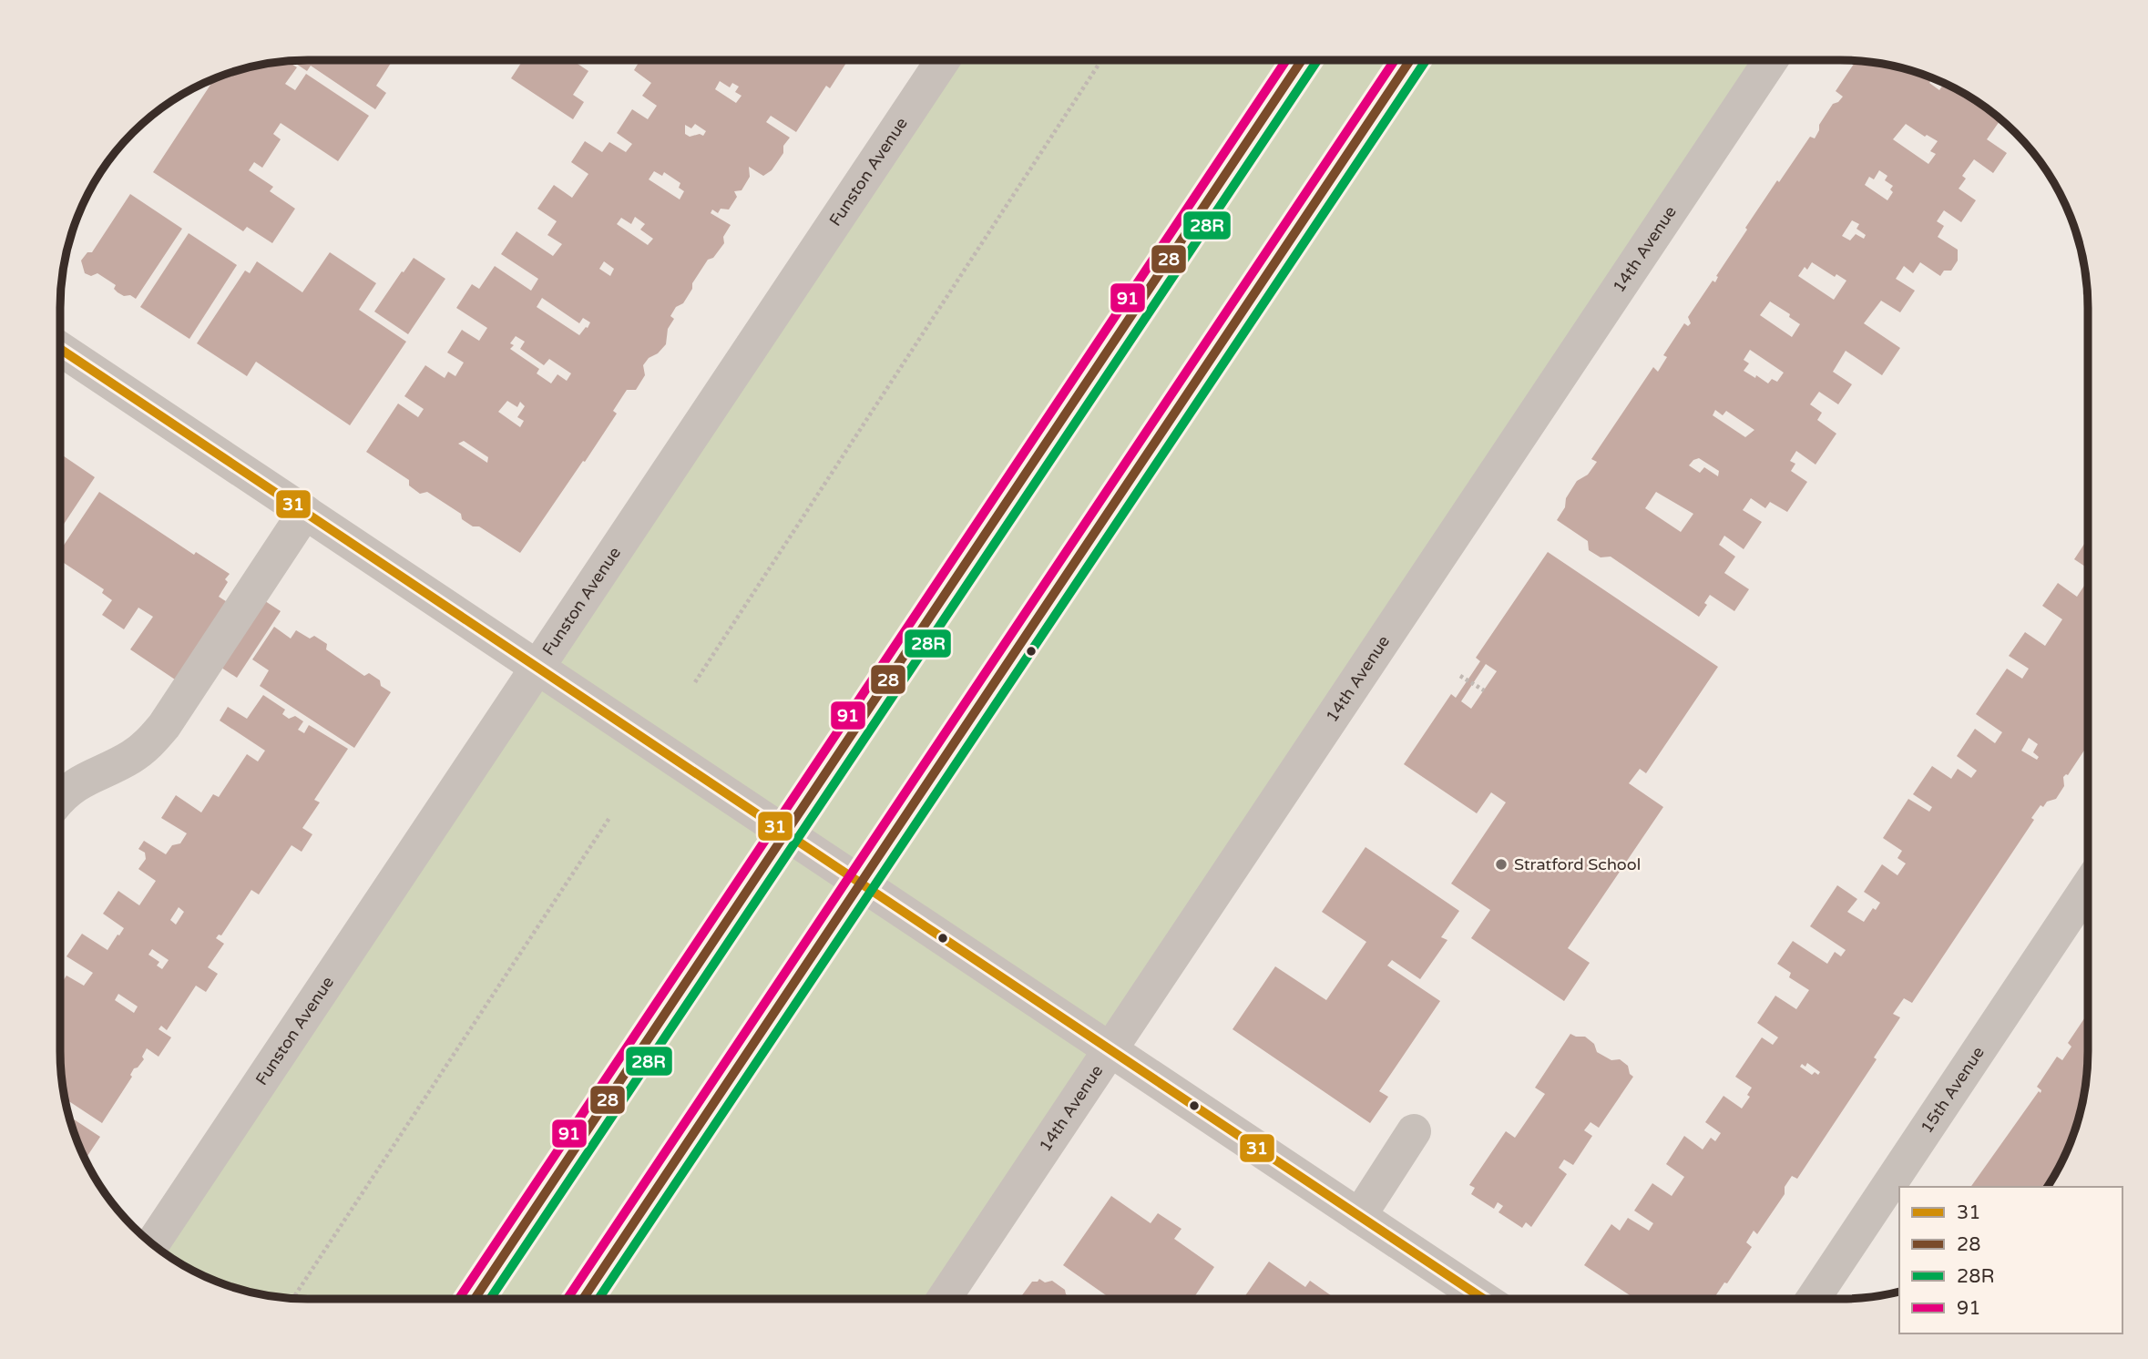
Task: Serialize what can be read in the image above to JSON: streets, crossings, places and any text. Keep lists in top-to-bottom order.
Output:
{
  "streets": {
    "street": ["Funston Avenue", "14th Avenue", "15th Avenue"]
  },
  "places": ["Stratford School"],
  "lines": [
    "transit line 28",
    "transit line 28R",
    "transit line 91",
    "transit line 31"
  ],
  "legend": [
    "31",
    "28",
    "28R",
    "91"
  ]
}
